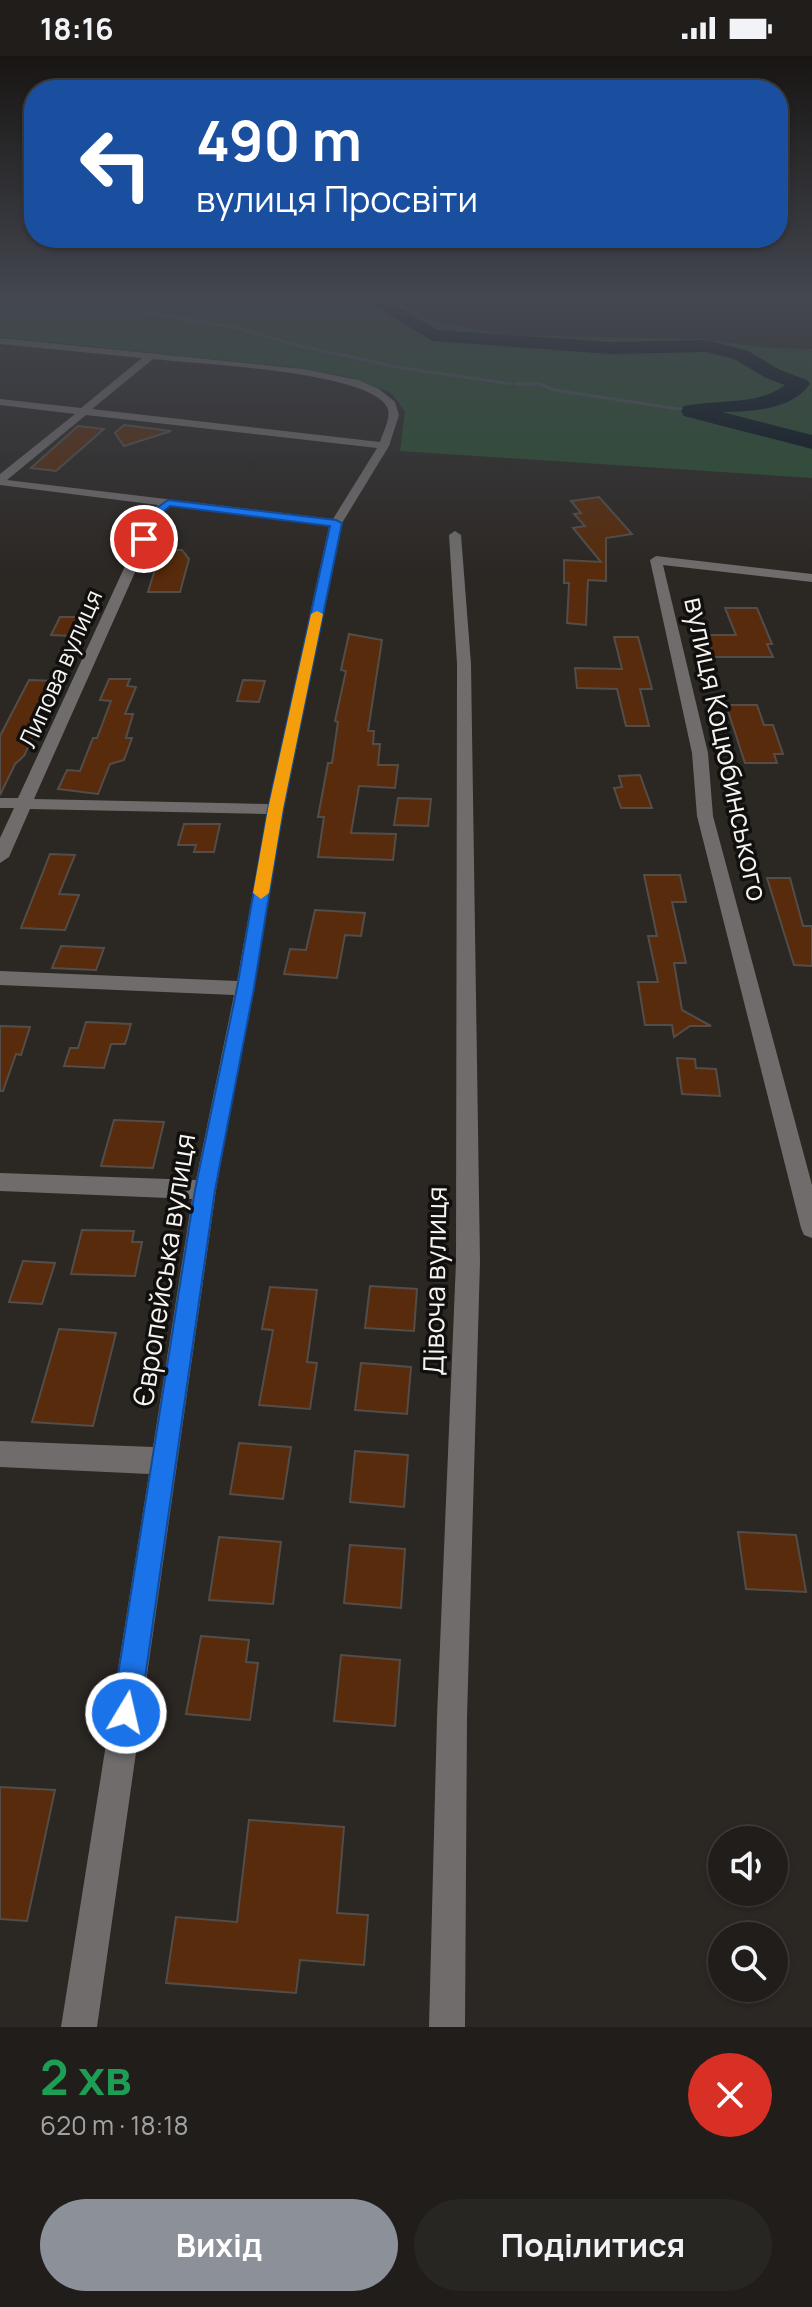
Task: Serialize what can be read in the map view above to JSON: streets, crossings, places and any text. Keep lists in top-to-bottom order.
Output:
{
  "streets": {
    "street": [
      "Липова вулиця",
      "вулиця Коцюбинського",
      "Європейська вулиця",
      "Дівоча вулиця"
    ]
  },
  "page": {
    "status": "18:16",
    "turn": ["490 m", "вулиця Просвіти"],
    "heading": ["2 хв", "620 m · 18:18"],
    "buttons": ["Вихід", "Поділитися"]
  }
}
